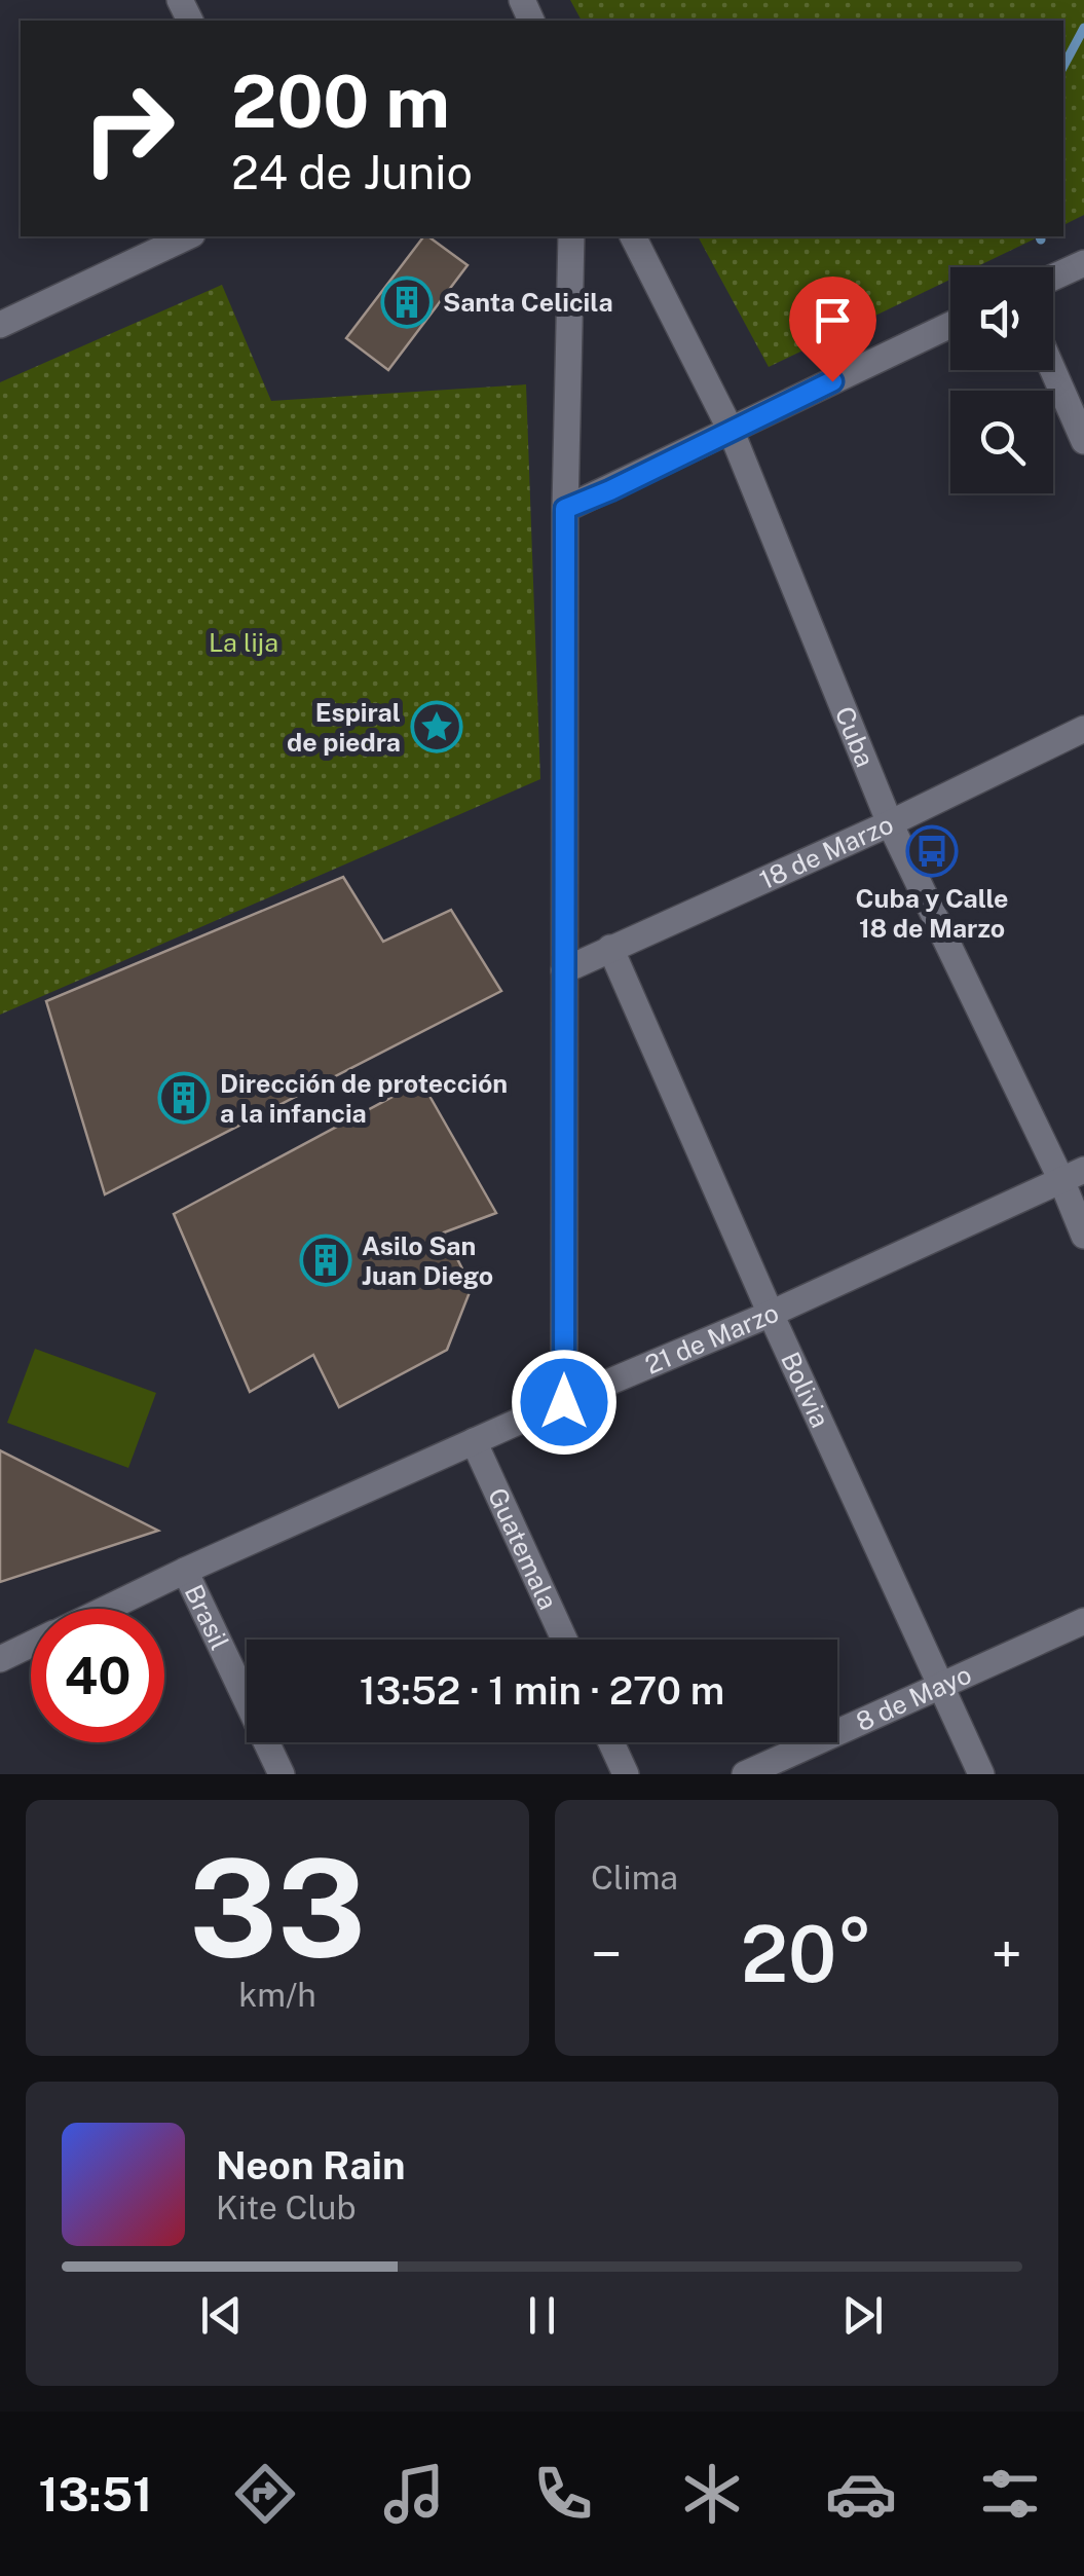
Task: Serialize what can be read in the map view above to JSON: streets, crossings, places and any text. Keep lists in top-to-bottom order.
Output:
{
  "streets": {
    "street": [
      "Cuba",
      "18 de Marzo",
      "21 de Marzo",
      "Bolivia",
      "Guatemala",
      "Brasil",
      "8 de Mayo"
    ]
  },
  "crossings": [
    ["Cuba", "18 de Marzo"],
    ["Cuba", "21 de Marzo"],
    ["18 de Marzo", "Bolivia"],
    ["21 de Marzo", "Bolivia"],
    ["21 de Marzo", "Guatemala"],
    ["21 de Marzo", "Brasil"],
    ["Bolivia", "8 de Mayo"]
  ],
  "parks": ["La lija"],
  "places": {
    "building": ["Santa Celicila", "Dirección de protección a la infancia", "Asilo San Juan Diego"],
    "place": ["Espiral de piedra"],
    "bus stop": ["Cuba y Calle 18 de Marzo"]
  },
  "page": {
    "turn": ["200 m", "24 de Junio"],
    "limit": "40",
    "trip": "13:52 · 1 min · 270 m",
    "tile": [
      ["33", "km/h"],
      "Clima"
    ],
    "heat": ["−", "20°", "+"],
    "song": ["Neon Rain", "Kite Club"],
    "tabs": "13:51"
  }
}
